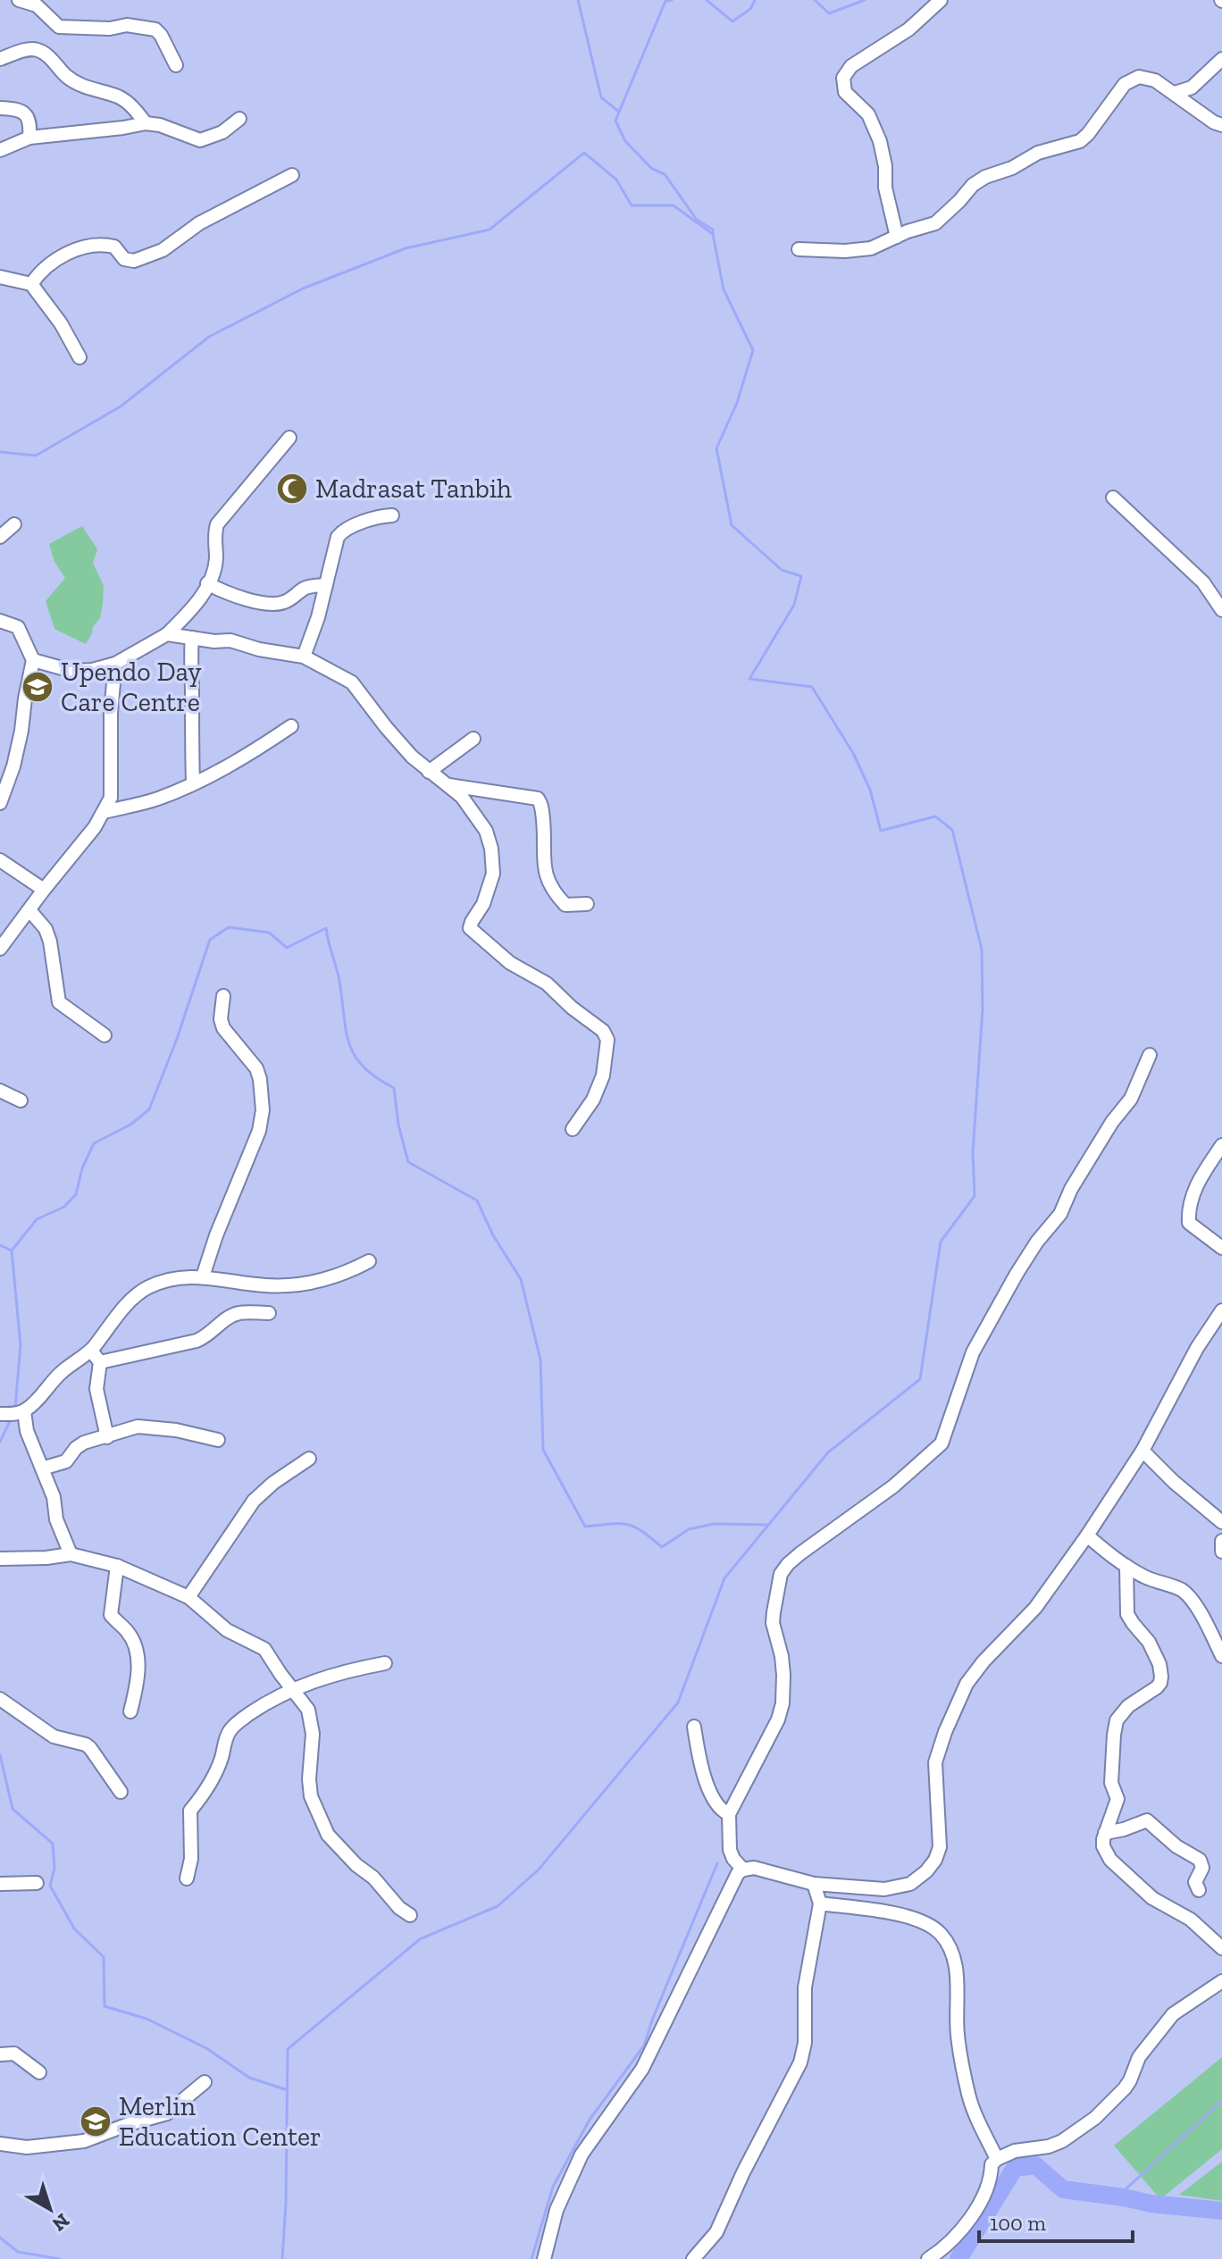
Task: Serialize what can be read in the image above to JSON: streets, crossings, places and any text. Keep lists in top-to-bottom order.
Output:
{
  "places": {
    "mosque": ["Madrasat Tanbih"],
    "school or university": ["Upendo Day Care Centre", "Merlin Education Center"]
  },
  "scale_bar": "100 m",
  "north": "bottom right"
}
